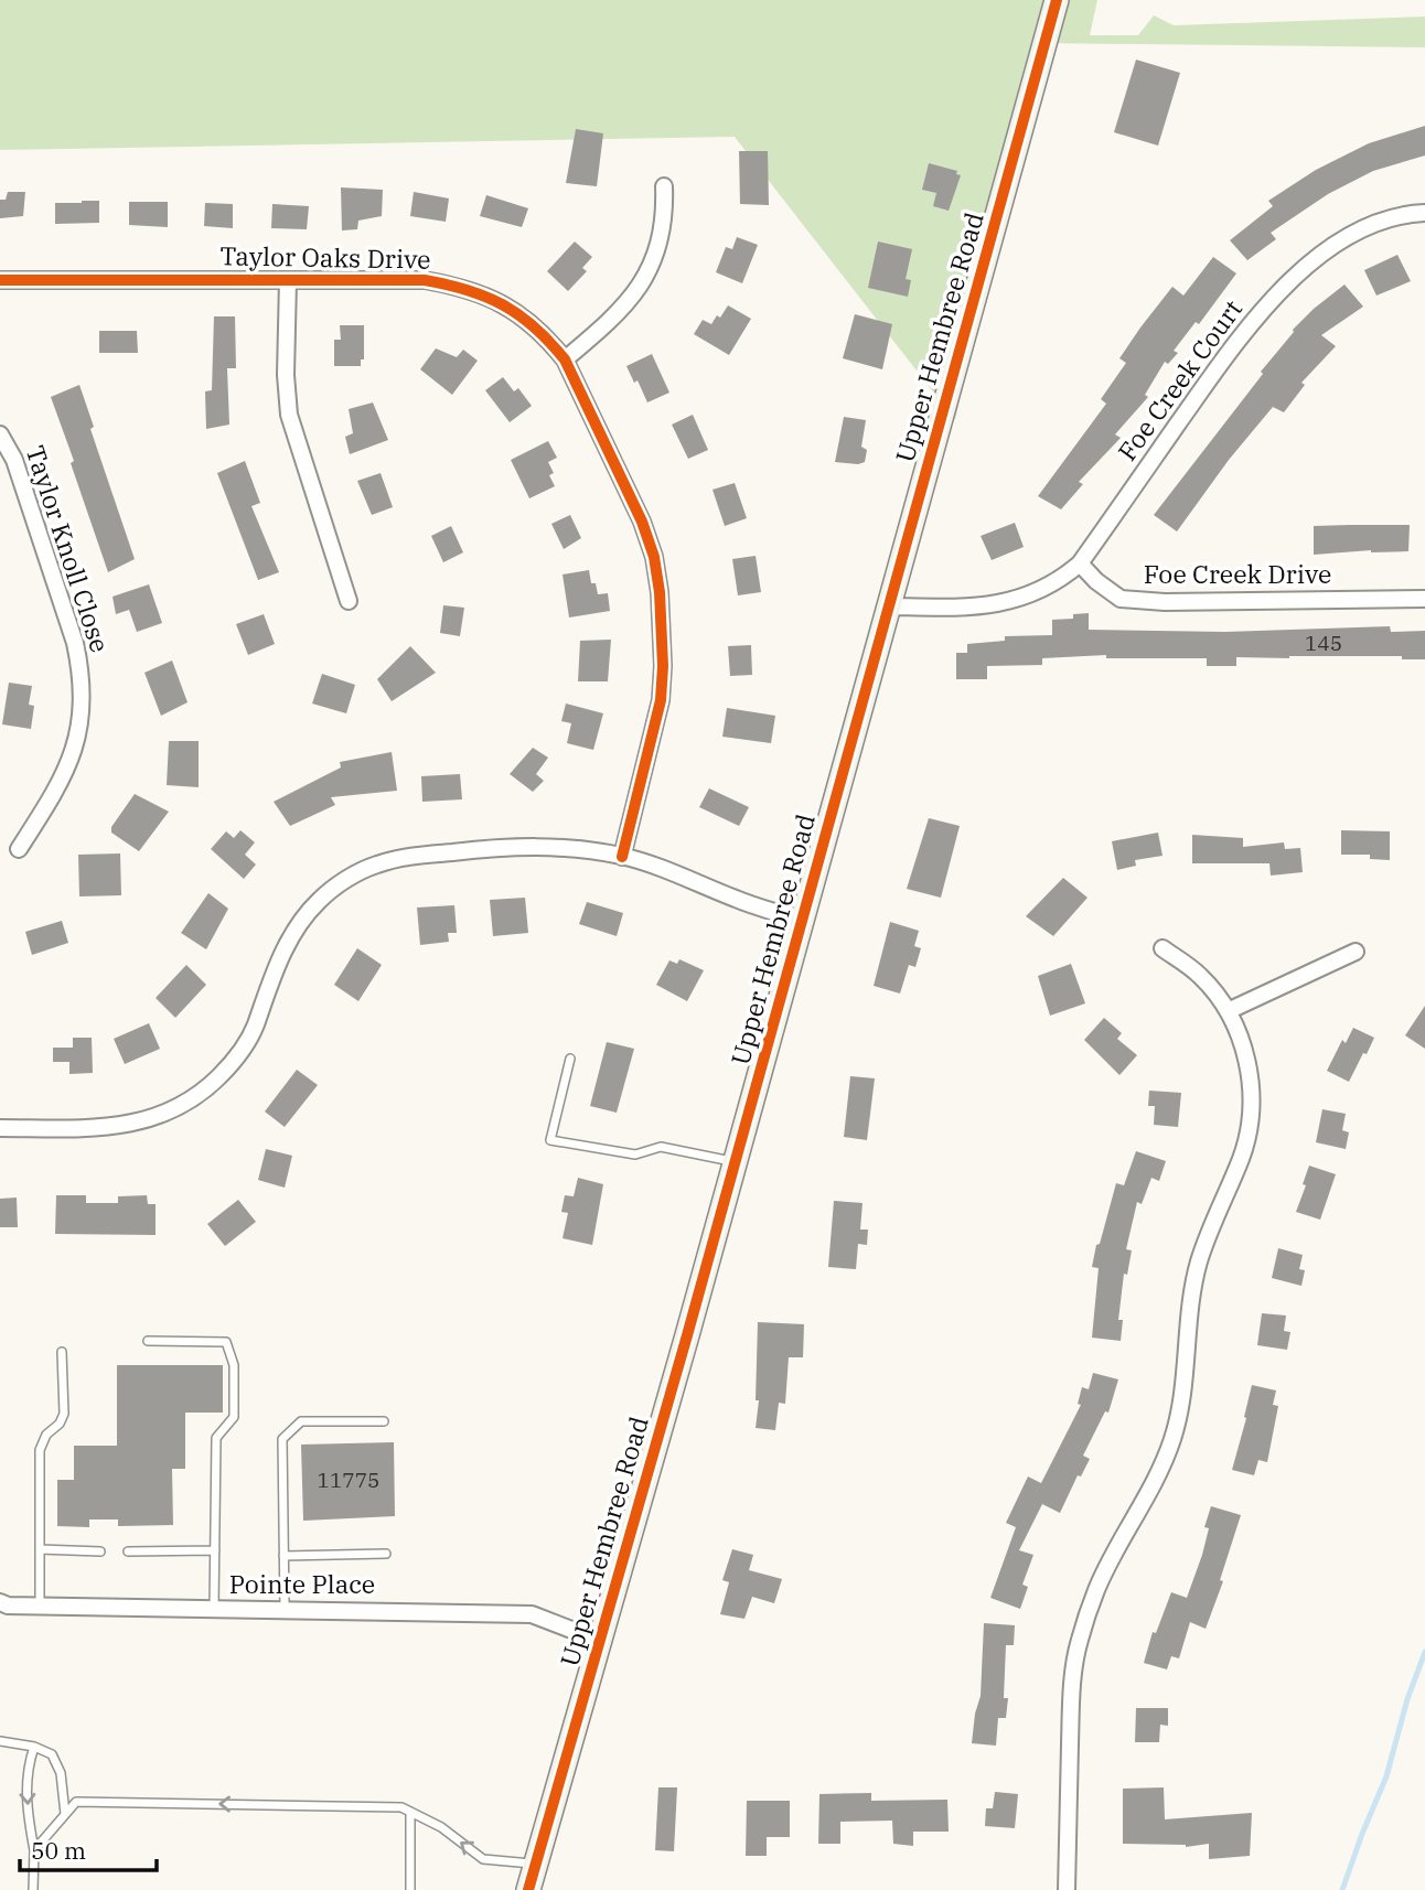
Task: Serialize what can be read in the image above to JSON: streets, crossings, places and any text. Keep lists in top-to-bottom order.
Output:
{
  "streets": {
    "street": [
      "Taylor Oaks Drive",
      "Upper Hembree Road",
      "Foe Creek Court",
      "Taylor Knoll Close",
      "Foe Creek Drive",
      "Pointe Place"
    ]
  },
  "crossings": [
    ["Upper Hembree Road", "Pointe Place"],
    ["Foe Creek Court", "Foe Creek Drive"]
  ],
  "house_numbers": ["145", "11775"],
  "scale_bar": "50 m"
}
